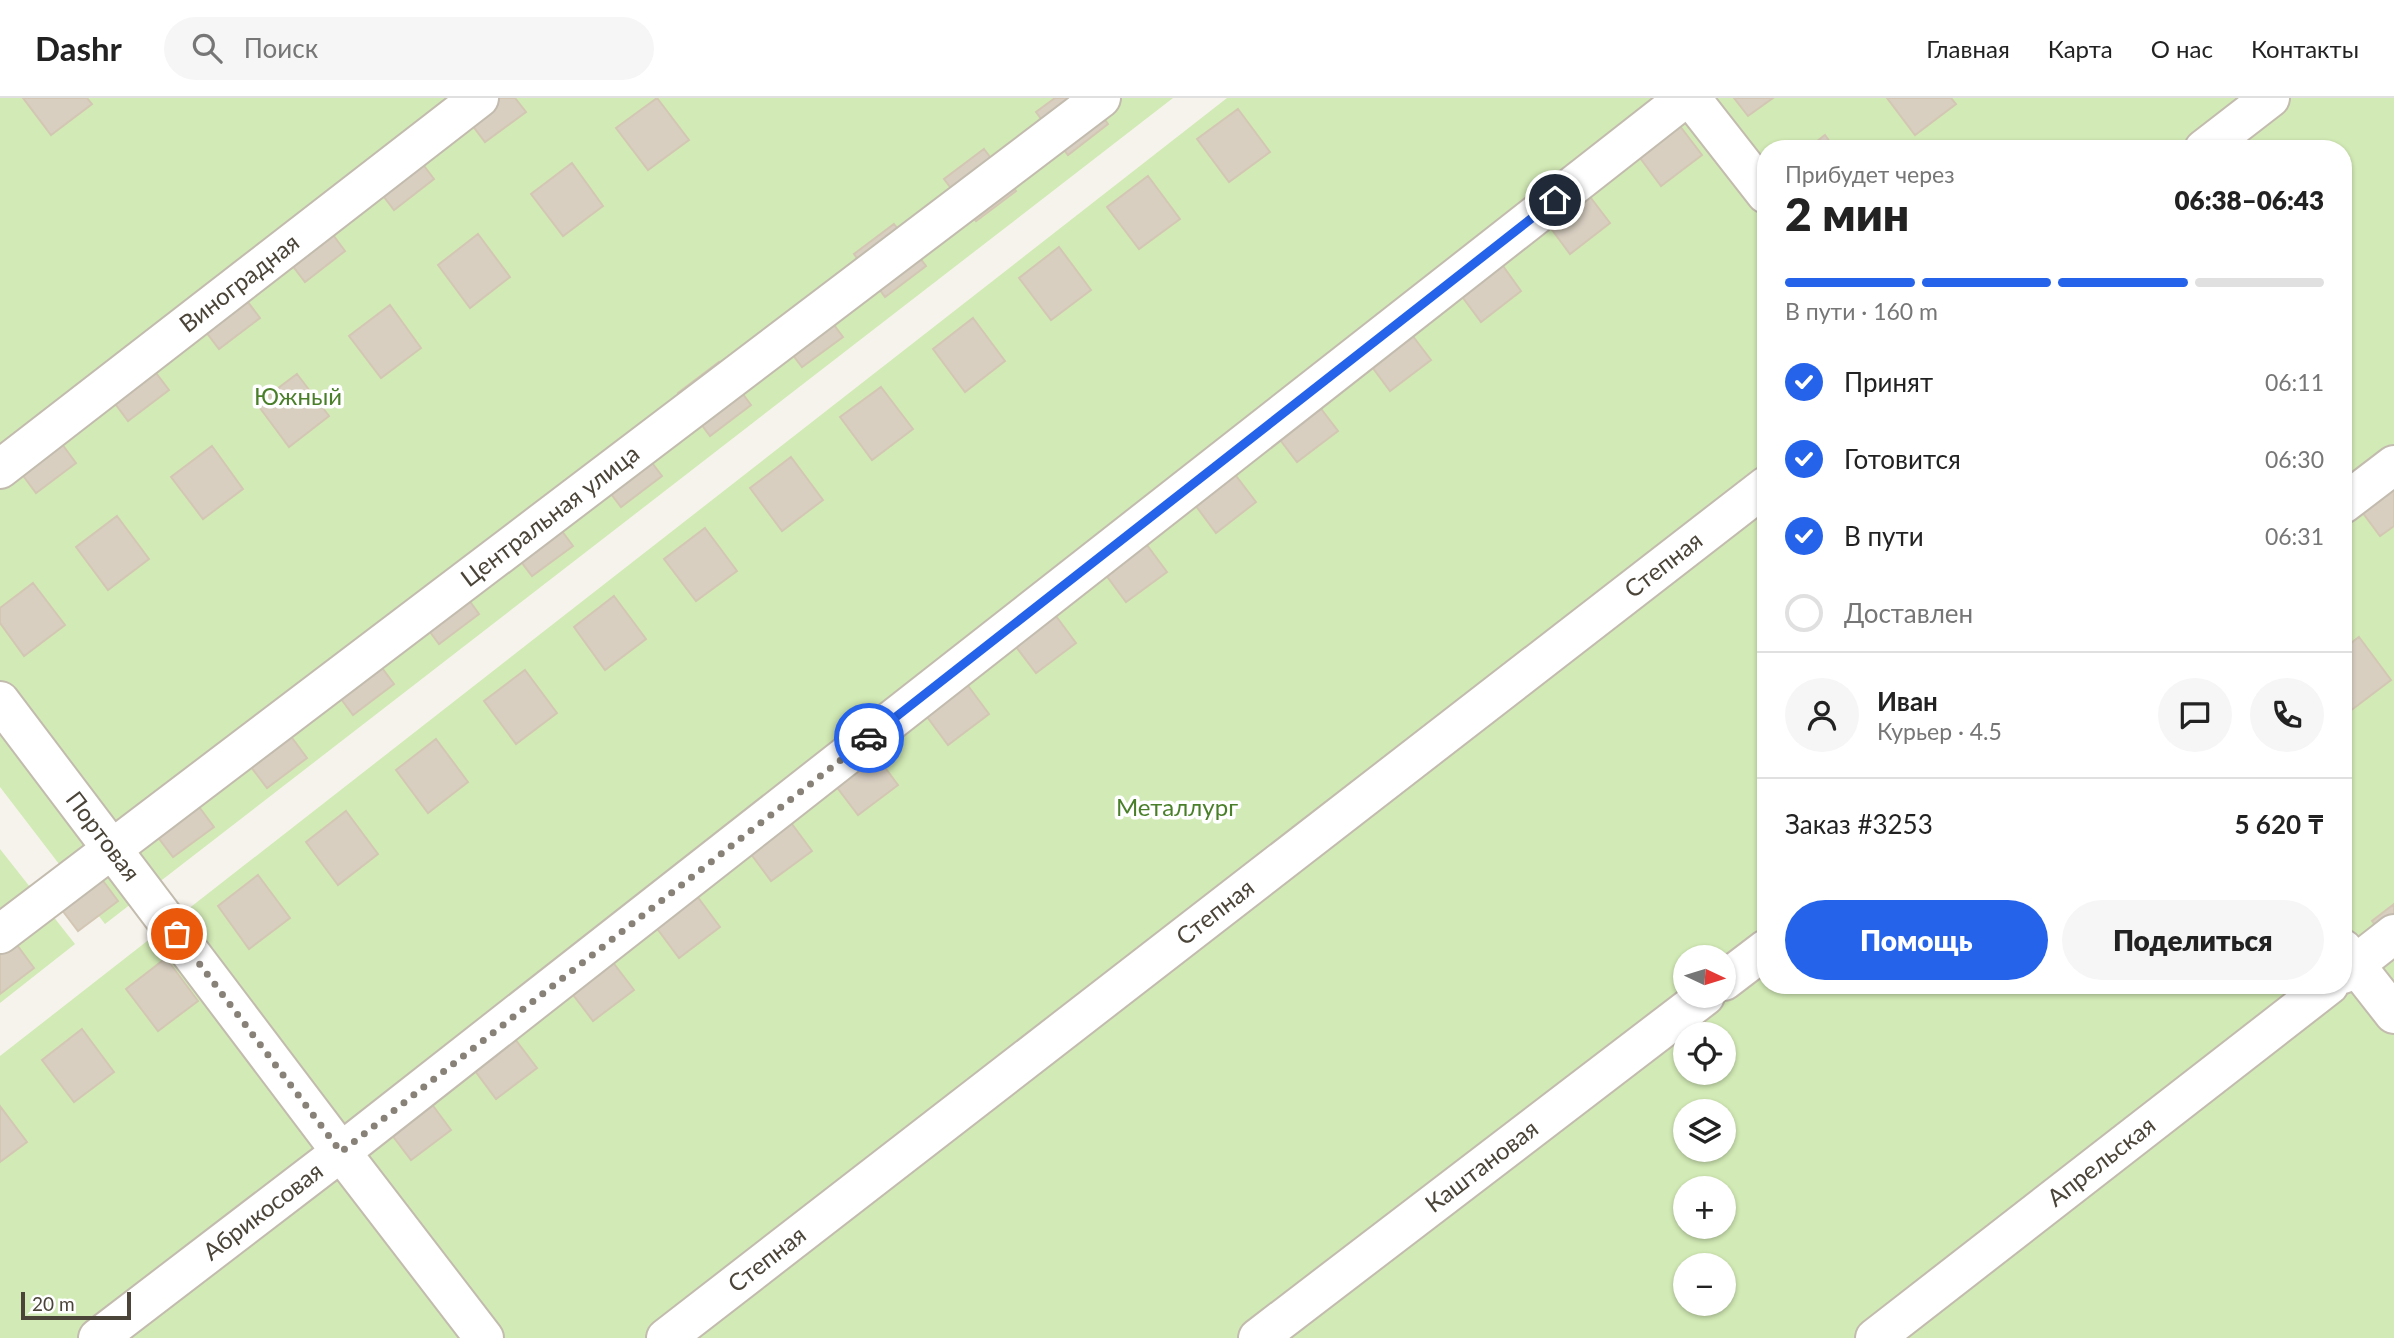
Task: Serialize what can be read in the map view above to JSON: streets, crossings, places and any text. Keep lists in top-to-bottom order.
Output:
{
  "streets": {
    "street": [
      "Виноградная",
      "Центральная улица",
      "Степная",
      "Портовая",
      "Апрельская",
      "Каштановая",
      "Абрикосовая"
    ]
  },
  "crossings": [
    ["Центральная улица", "Портовая"],
    ["Портовая", "Абрикосовая"]
  ],
  "parks": ["Южный", "Металлург"],
  "scale_bar": "20 m",
  "north": "right",
  "page": {
    "header": "Dashr",
    "search": "Поиск",
    "nav": [
      "Главная",
      "Карта",
      "О нас",
      "Контакты"
    ],
    "heading": ["2 мин", "Прибудет через", "06:38–06:43"],
    "panel": [
      "Иван",
      "Курьер · 4.5",
      "Заказ #3253",
      "5 620 ₸"
    ],
    "bar": "В пути · 160 m",
    "list": [
      ["Принят", "06:11"],
      ["Готовится", "06:30"],
      ["В пути", "06:31"],
      "Доставлен"
    ],
    "buttons": ["Помощь", "Поделиться"],
    "map_buttons": ["+", "−"],
    "scale": "20 m"
  }
}
